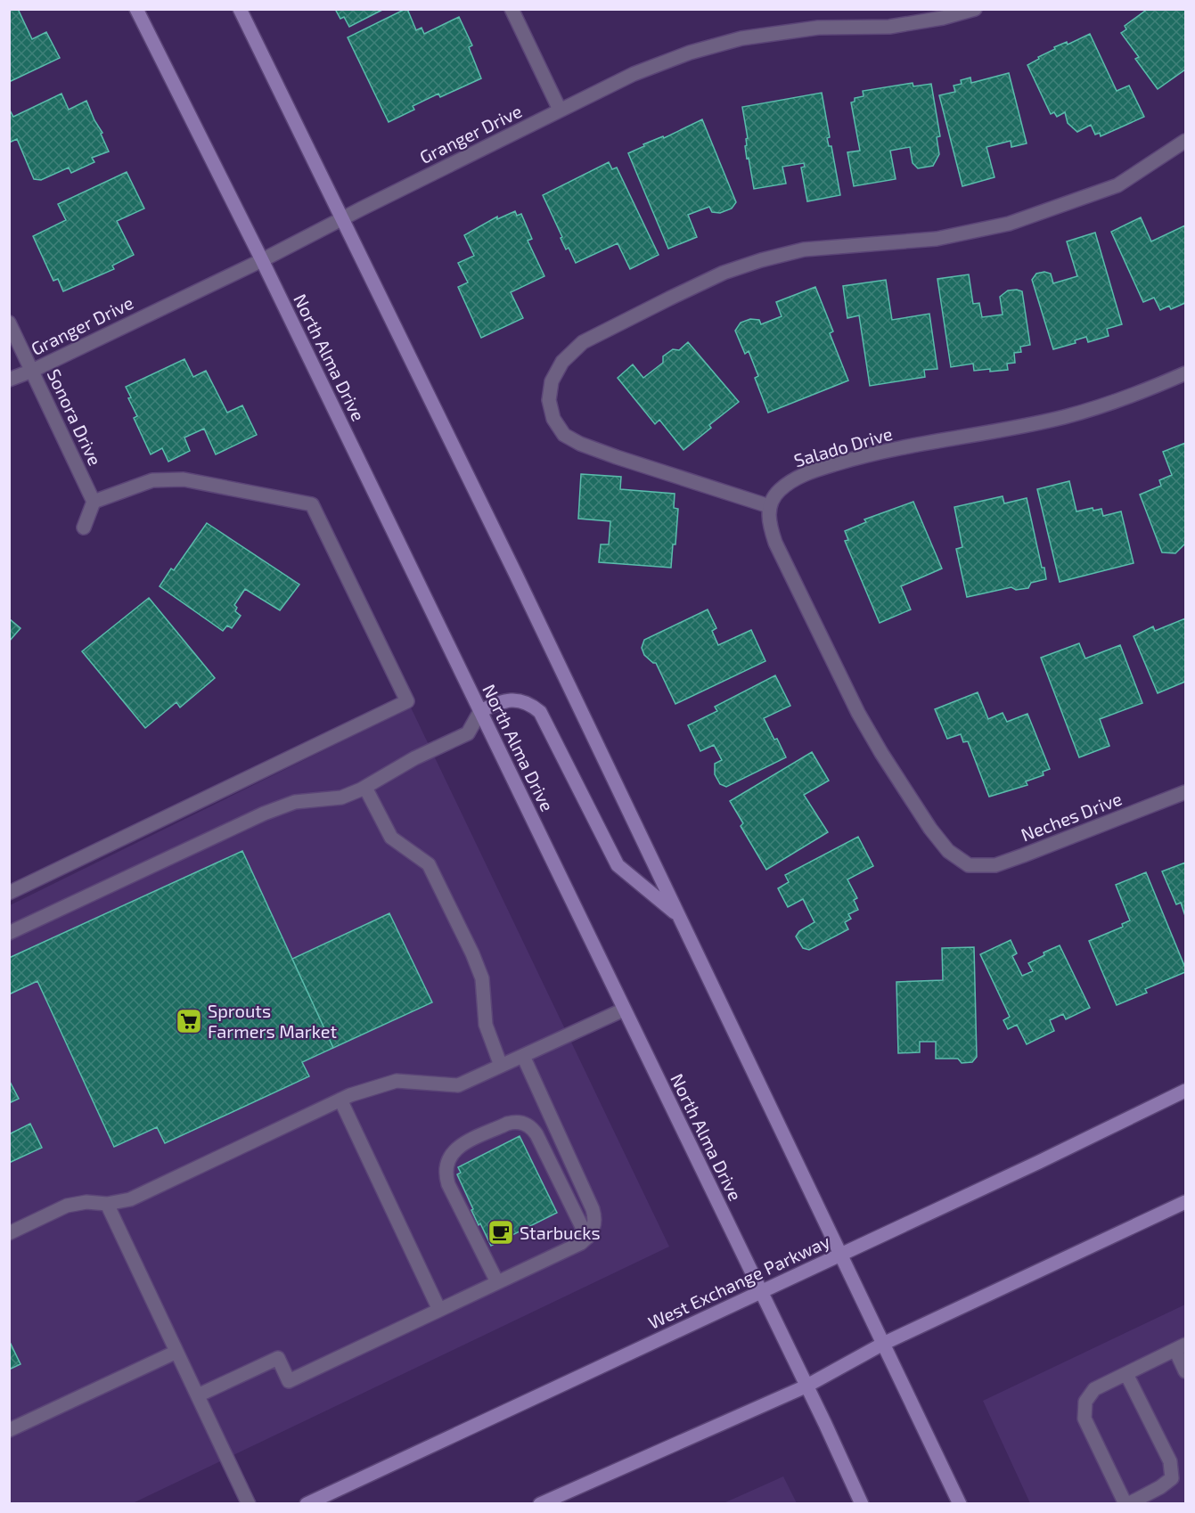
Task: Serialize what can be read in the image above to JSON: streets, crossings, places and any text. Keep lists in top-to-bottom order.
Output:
{
  "streets": {
    "main road": ["North Alma Drive", "West Exchange Parkway"],
    "street": [
      "Granger Drive",
      "Sonora Drive",
      "Salado Drive",
      "Neches Drive"
    ]
  },
  "crossings": [
    ["Granger Drive", "North Alma Drive"],
    ["Granger Drive", "Sonora Drive"],
    ["North Alma Drive", "West Exchange Parkway"],
    ["Salado Drive", "Neches Drive"]
  ],
  "places": {
    "supermarket": ["Sprouts Farmers Market"],
    "cafe": ["Starbucks"]
  }
}
